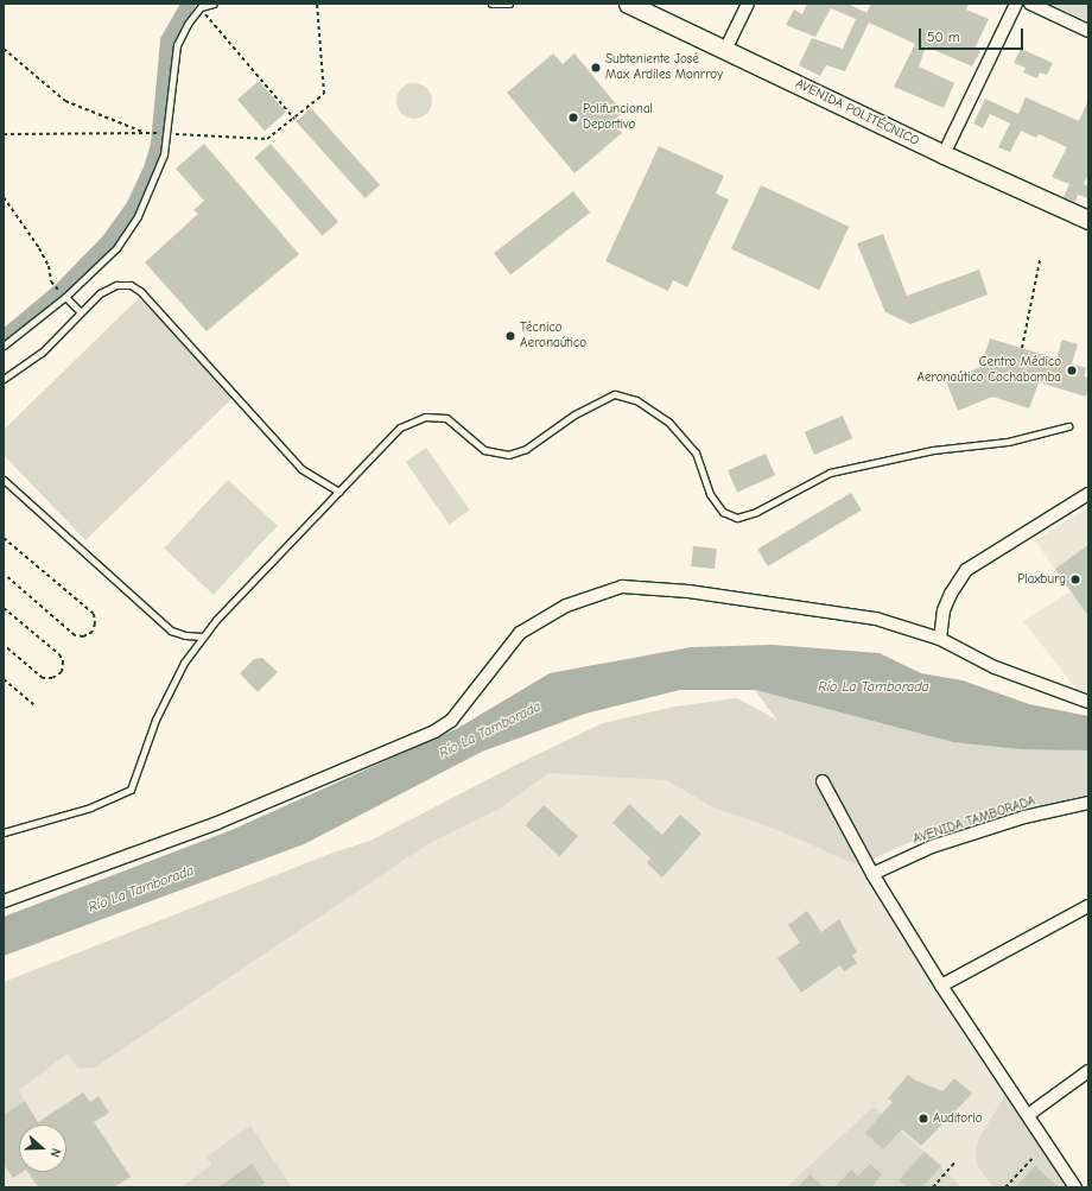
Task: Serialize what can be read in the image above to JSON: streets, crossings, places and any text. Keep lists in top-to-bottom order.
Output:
{
  "streets": {
    "main road": ["AVENIDA POLITÉCNICO"],
    "street": ["AVENIDA TAMBORADA"]
  },
  "water": ["Río La Tamborada"],
  "places": [
    "Subteniente José Max Ardiles Monrroy",
    "Polifuncional Deportivo",
    "Técnico Aeronaútico",
    "Centro Médico Aeronaútico Cochabamba",
    "Plaxburg",
    "Auditorio"
  ],
  "scale_bar": "50 m",
  "north": "right"
}
